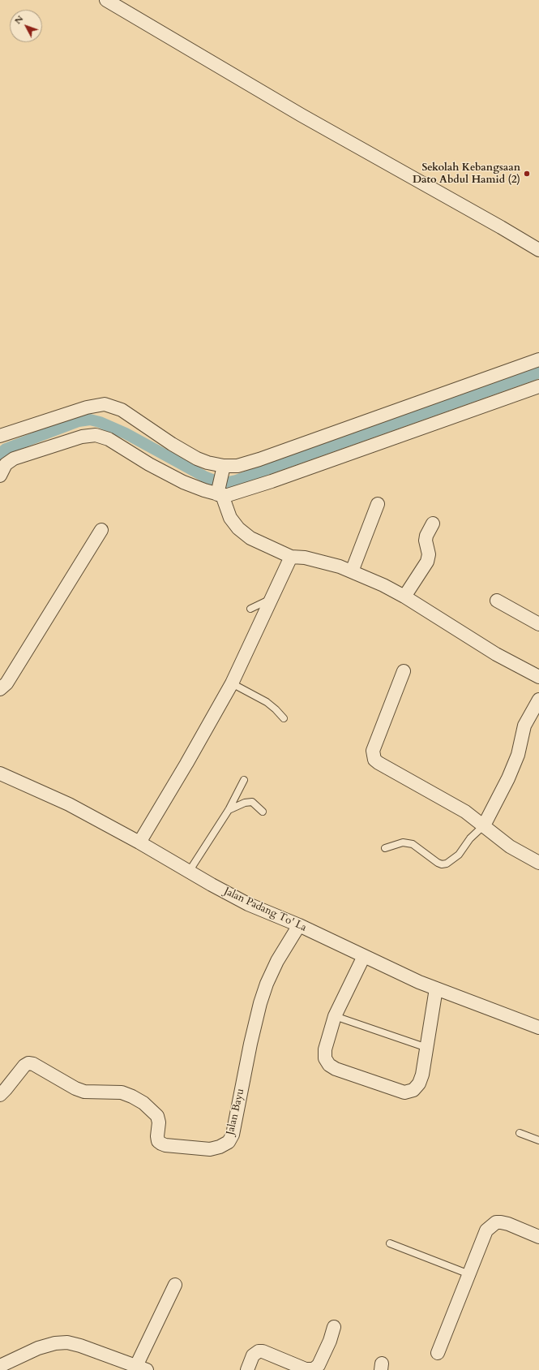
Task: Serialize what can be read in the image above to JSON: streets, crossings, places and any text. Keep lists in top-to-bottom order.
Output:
{
  "streets": {
    "street": ["Jalan Padang To' La", "Jalan Bayu"]
  },
  "crossings": [
    ["Jalan Padang To' La", "Jalan Bayu"]
  ],
  "places": ["Sekolah Kebangsaan Dato Abdul Hamid (2)"],
  "north": "top left"
}
